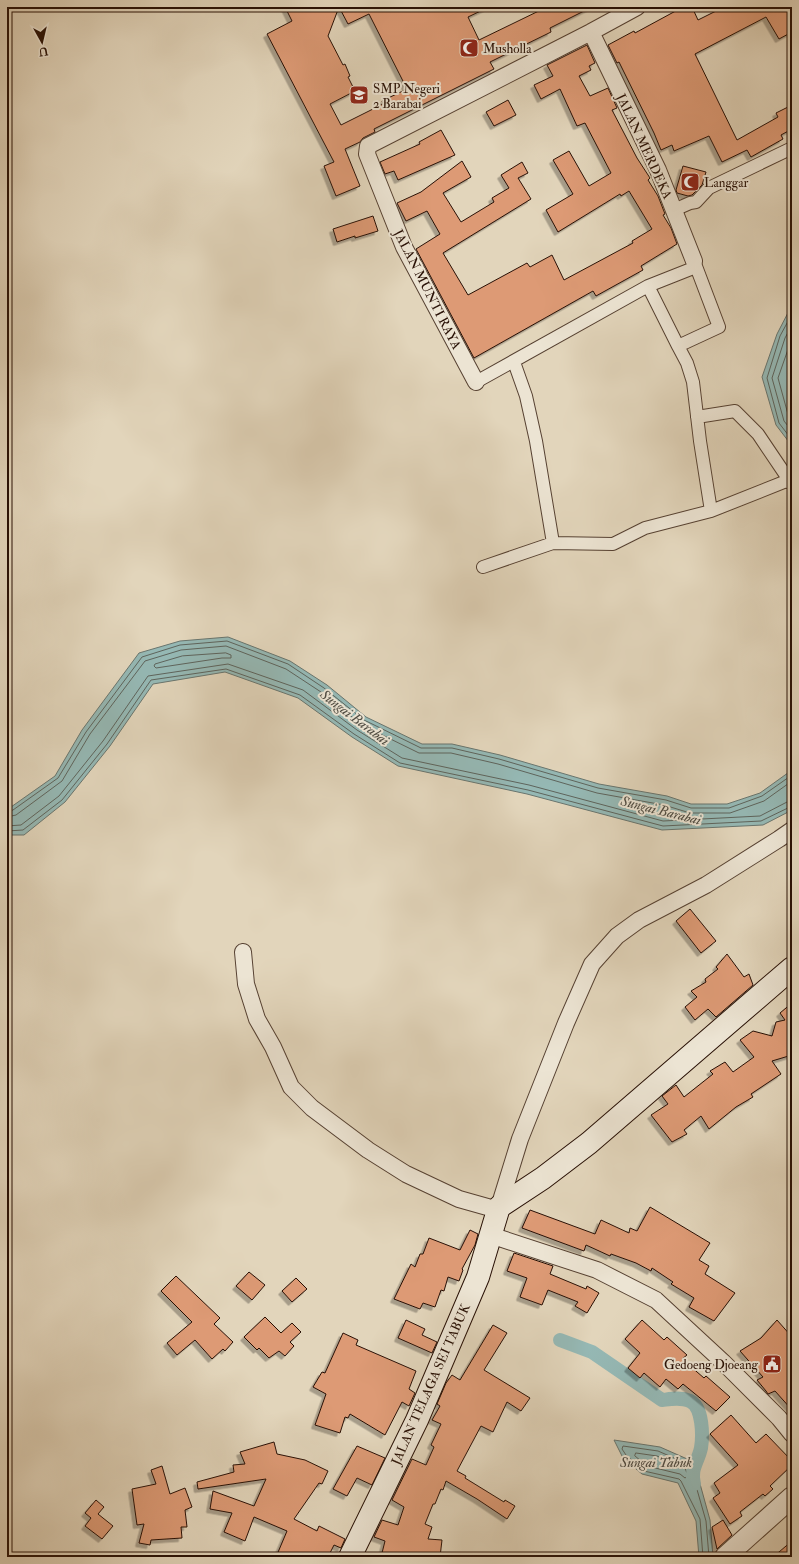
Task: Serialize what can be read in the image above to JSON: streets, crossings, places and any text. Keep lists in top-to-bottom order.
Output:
{
  "streets": {
    "main road": ["JALAN TELAGA SEI TABUK"],
    "street": ["JALAN MERDEKA", "JALAN MUNTI RAYA"]
  },
  "crossings": [
    ["JALAN MERDEKA", "JALAN MUNTI RAYA"]
  ],
  "water": ["Sungai Barabai", "Sungai Tabuk"],
  "places": {
    "mosque": ["Musholla", "Langgar"],
    "school or university": ["SMP Negeri 2 Barabai"],
    "public building": ["Gedoeng Djoeang"]
  },
  "north": "bottom"
}
